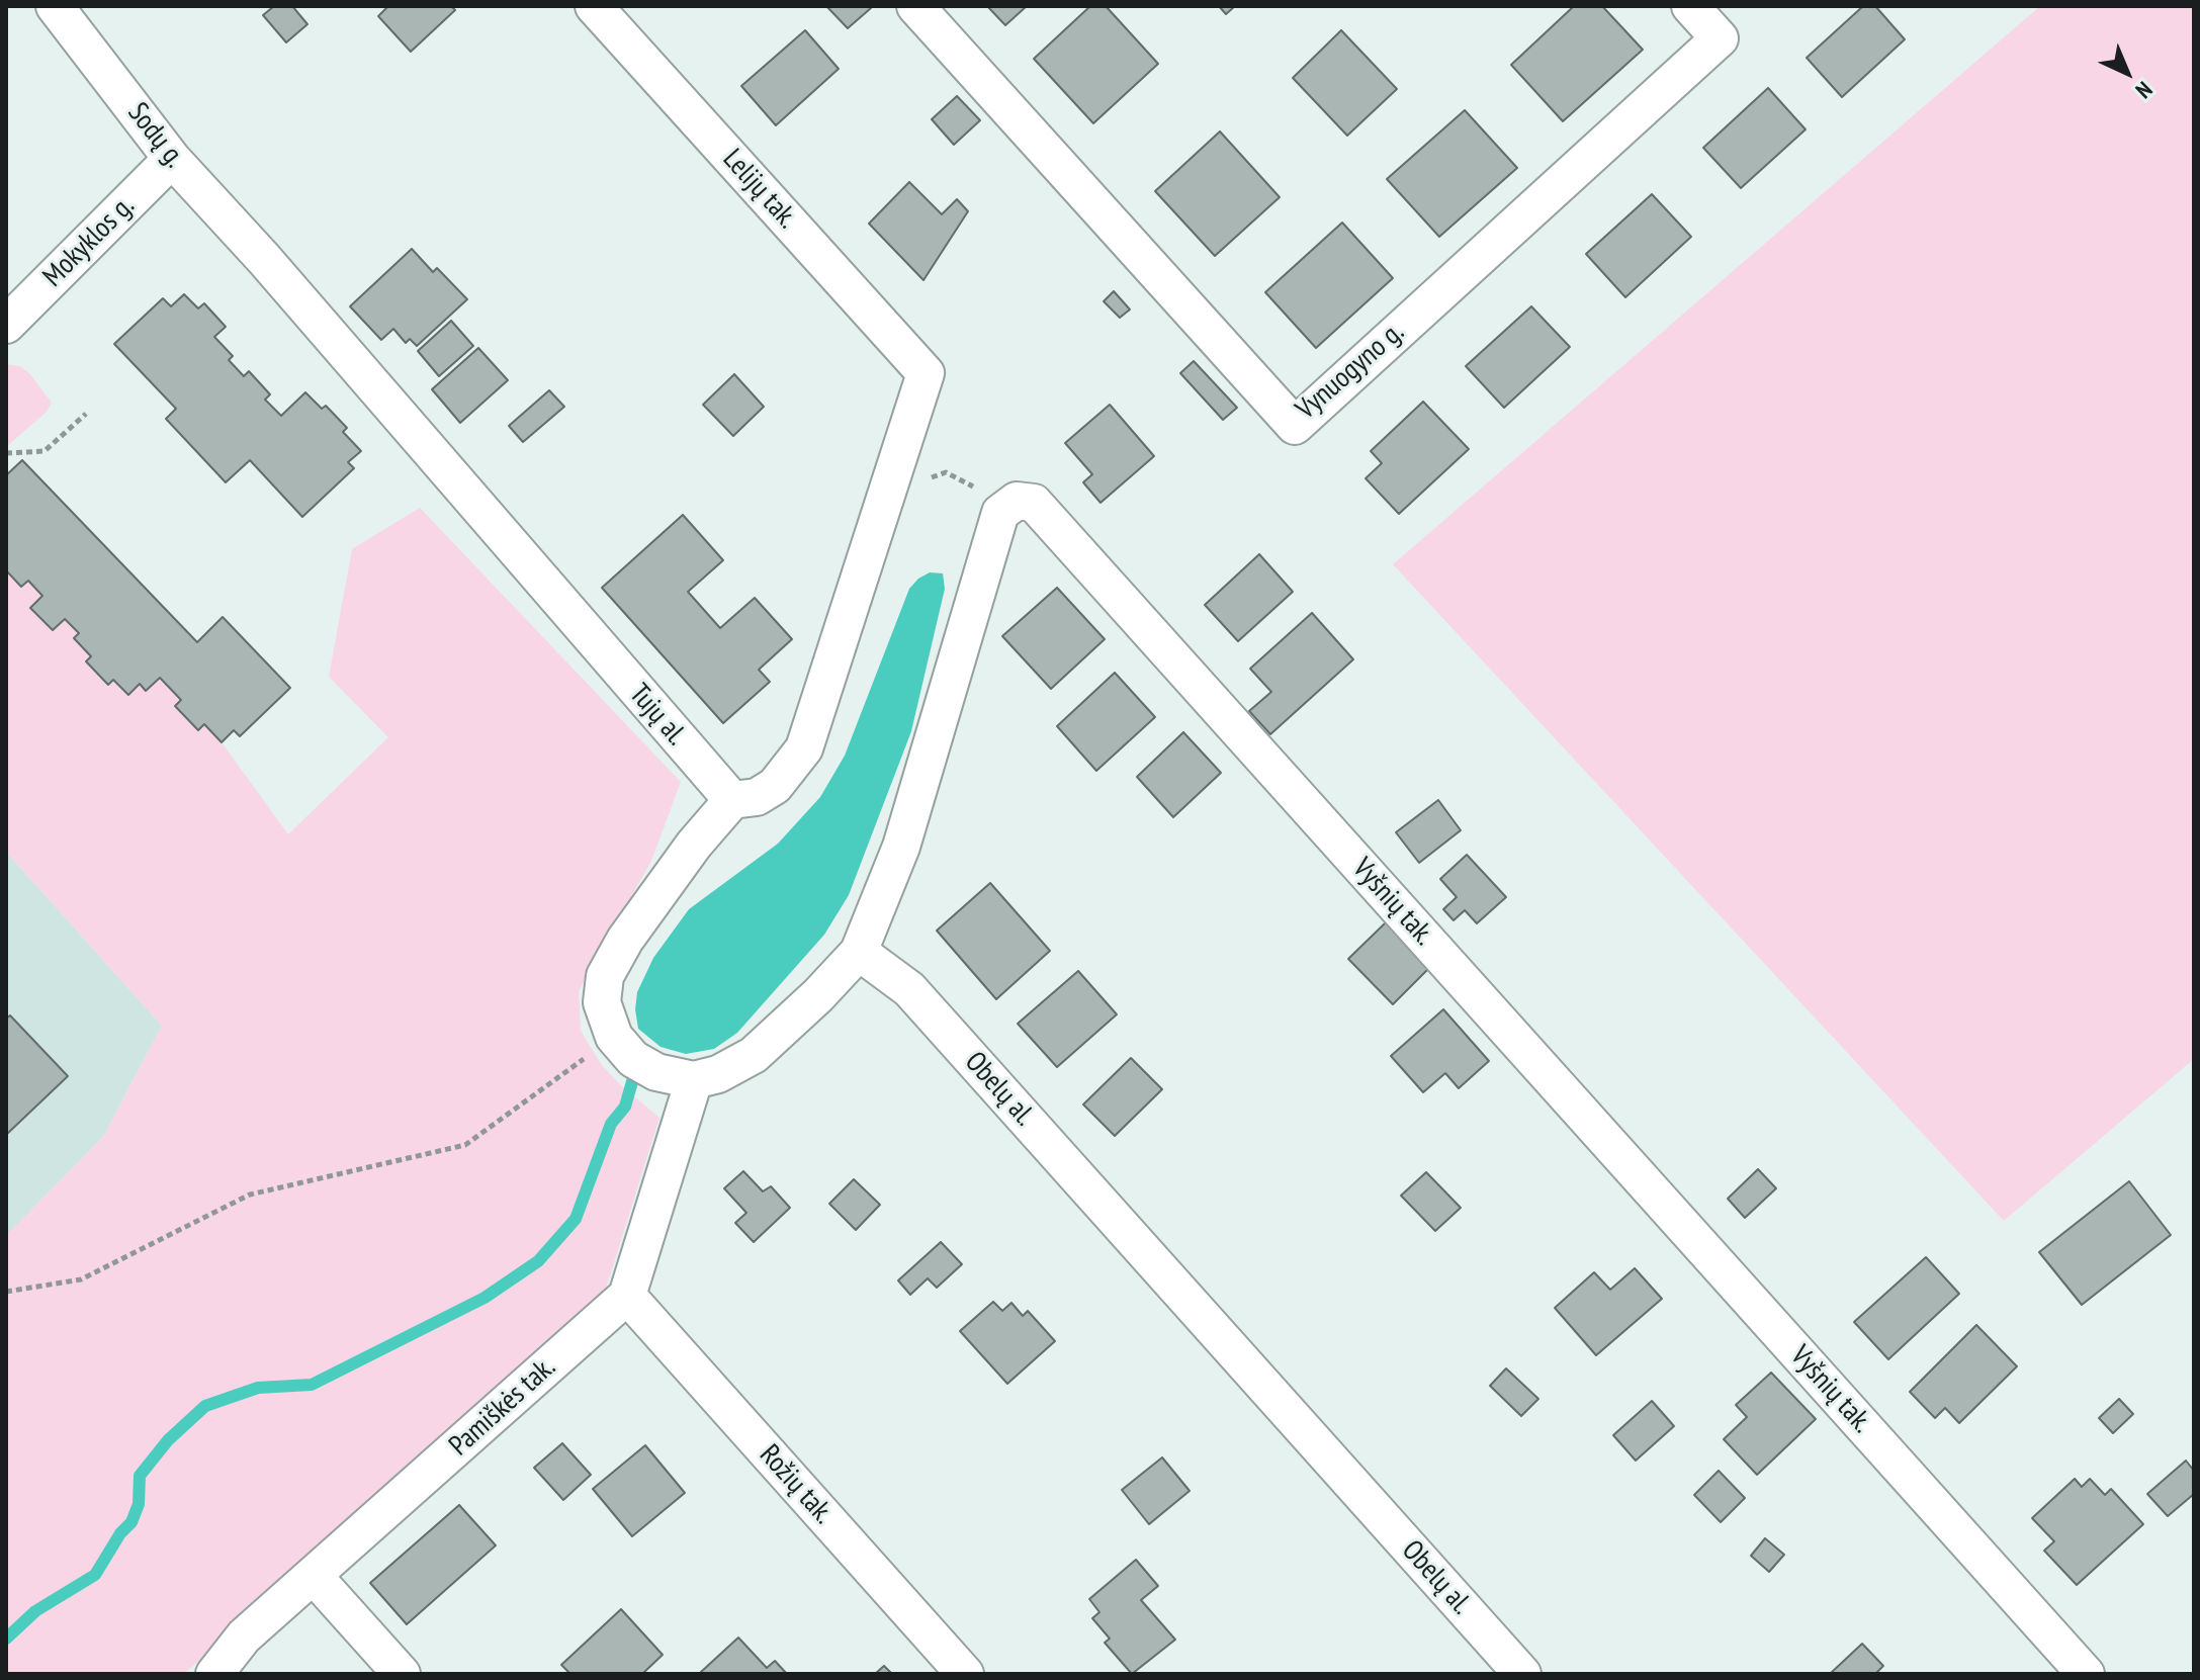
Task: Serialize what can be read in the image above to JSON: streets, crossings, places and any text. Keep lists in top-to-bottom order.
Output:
{
  "streets": {
    "street": [
      "Sodų g.",
      "Lelijų tak.",
      "Mokyklos g.",
      "Vynuogyno g.",
      "Tujų al.",
      "Vyšnių tak.",
      "Obelų al.",
      "Pamiškės tak.",
      "Rožių tak."
    ]
  },
  "crossings": [
    ["Sodų g.", "Mokyklos g."],
    ["Sodų g.", "Tujų al."],
    ["Pamiškės tak.", "Rožių tak."]
  ],
  "north": "bottom right"
}
